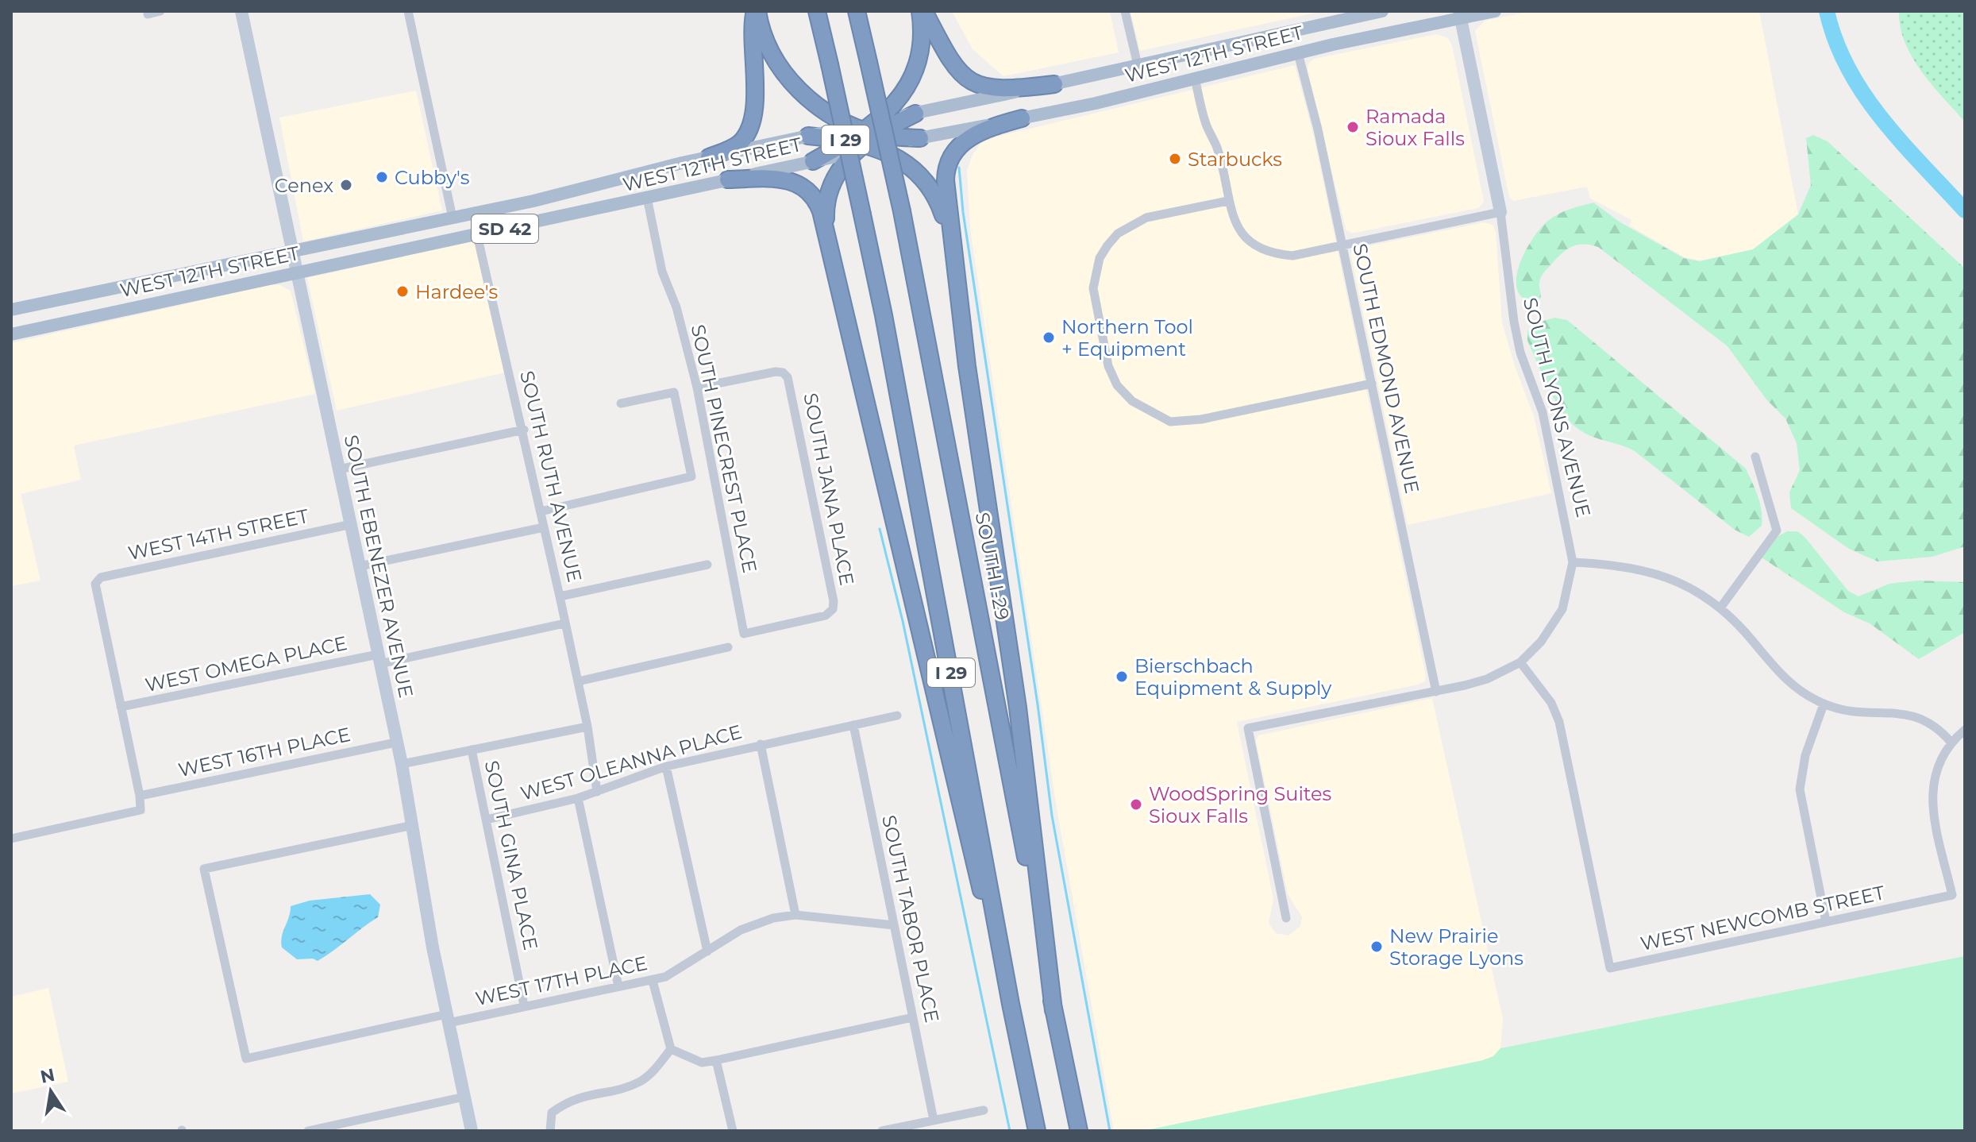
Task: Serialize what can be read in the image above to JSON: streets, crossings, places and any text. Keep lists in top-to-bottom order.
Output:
{
  "streets": {
    "highway": ["I 29", "SOUTH I-29"],
    "main road": ["WEST 12TH STREET", "SD 42"],
    "street": [
      "SOUTH EDMOND AVENUE",
      "SOUTH LYONS AVENUE",
      "SOUTH PINECREST PLACE",
      "SOUTH RUTH AVENUE",
      "SOUTH JANA PLACE",
      "WEST 14TH STREET",
      "SOUTH EBENEZER AVENUE",
      "WEST OMEGA PLACE",
      "WEST 16TH PLACE",
      "WEST OLEANNA PLACE",
      "SOUTH GINA PLACE",
      "WEST NEWCOMB STREET",
      "SOUTH TABOR PLACE",
      "WEST 17TH PLACE"
    ]
  },
  "crossings": [
    ["WEST 12TH STREET", "SOUTH EDMOND AVENUE"],
    ["WEST 12TH STREET", "SOUTH LYONS AVENUE"],
    ["WEST 12TH STREET", "SOUTH PINECREST PLACE"],
    ["WEST 12TH STREET", "SOUTH RUTH AVENUE"],
    ["WEST 12TH STREET", "SOUTH EBENEZER AVENUE"],
    ["SOUTH EDMOND AVENUE", "SOUTH LYONS AVENUE"],
    ["SOUTH LYONS AVENUE", "WEST NEWCOMB STREET"],
    ["SOUTH PINECREST PLACE", "SOUTH JANA PLACE"],
    ["SOUTH RUTH AVENUE", "WEST OMEGA PLACE"],
    ["SOUTH RUTH AVENUE", "WEST OLEANNA PLACE"],
    ["WEST 14TH STREET", "SOUTH EBENEZER AVENUE"],
    ["WEST 14TH STREET", "WEST OMEGA PLACE"],
    ["SOUTH EBENEZER AVENUE", "WEST OMEGA PLACE"],
    ["SOUTH EBENEZER AVENUE", "WEST 16TH PLACE"],
    ["SOUTH EBENEZER AVENUE", "WEST 17TH PLACE"],
    ["WEST OLEANNA PLACE", "SOUTH GINA PLACE"],
    ["WEST OLEANNA PLACE", "SOUTH TABOR PLACE"],
    ["SOUTH GINA PLACE", "WEST 17TH PLACE"],
    ["SOUTH TABOR PLACE", "WEST 17TH PLACE"]
  ],
  "places": [
    "Ramada Sioux Falls",
    "Starbucks",
    "Cubby's",
    "Cenex",
    "Hardee's",
    "Northern Tool + Equipment",
    "Bierschbach Equipment & Supply",
    "WoodSpring Suites Sioux Falls",
    "New Prairie Storage Lyons"
  ],
  "north": "top"
}
